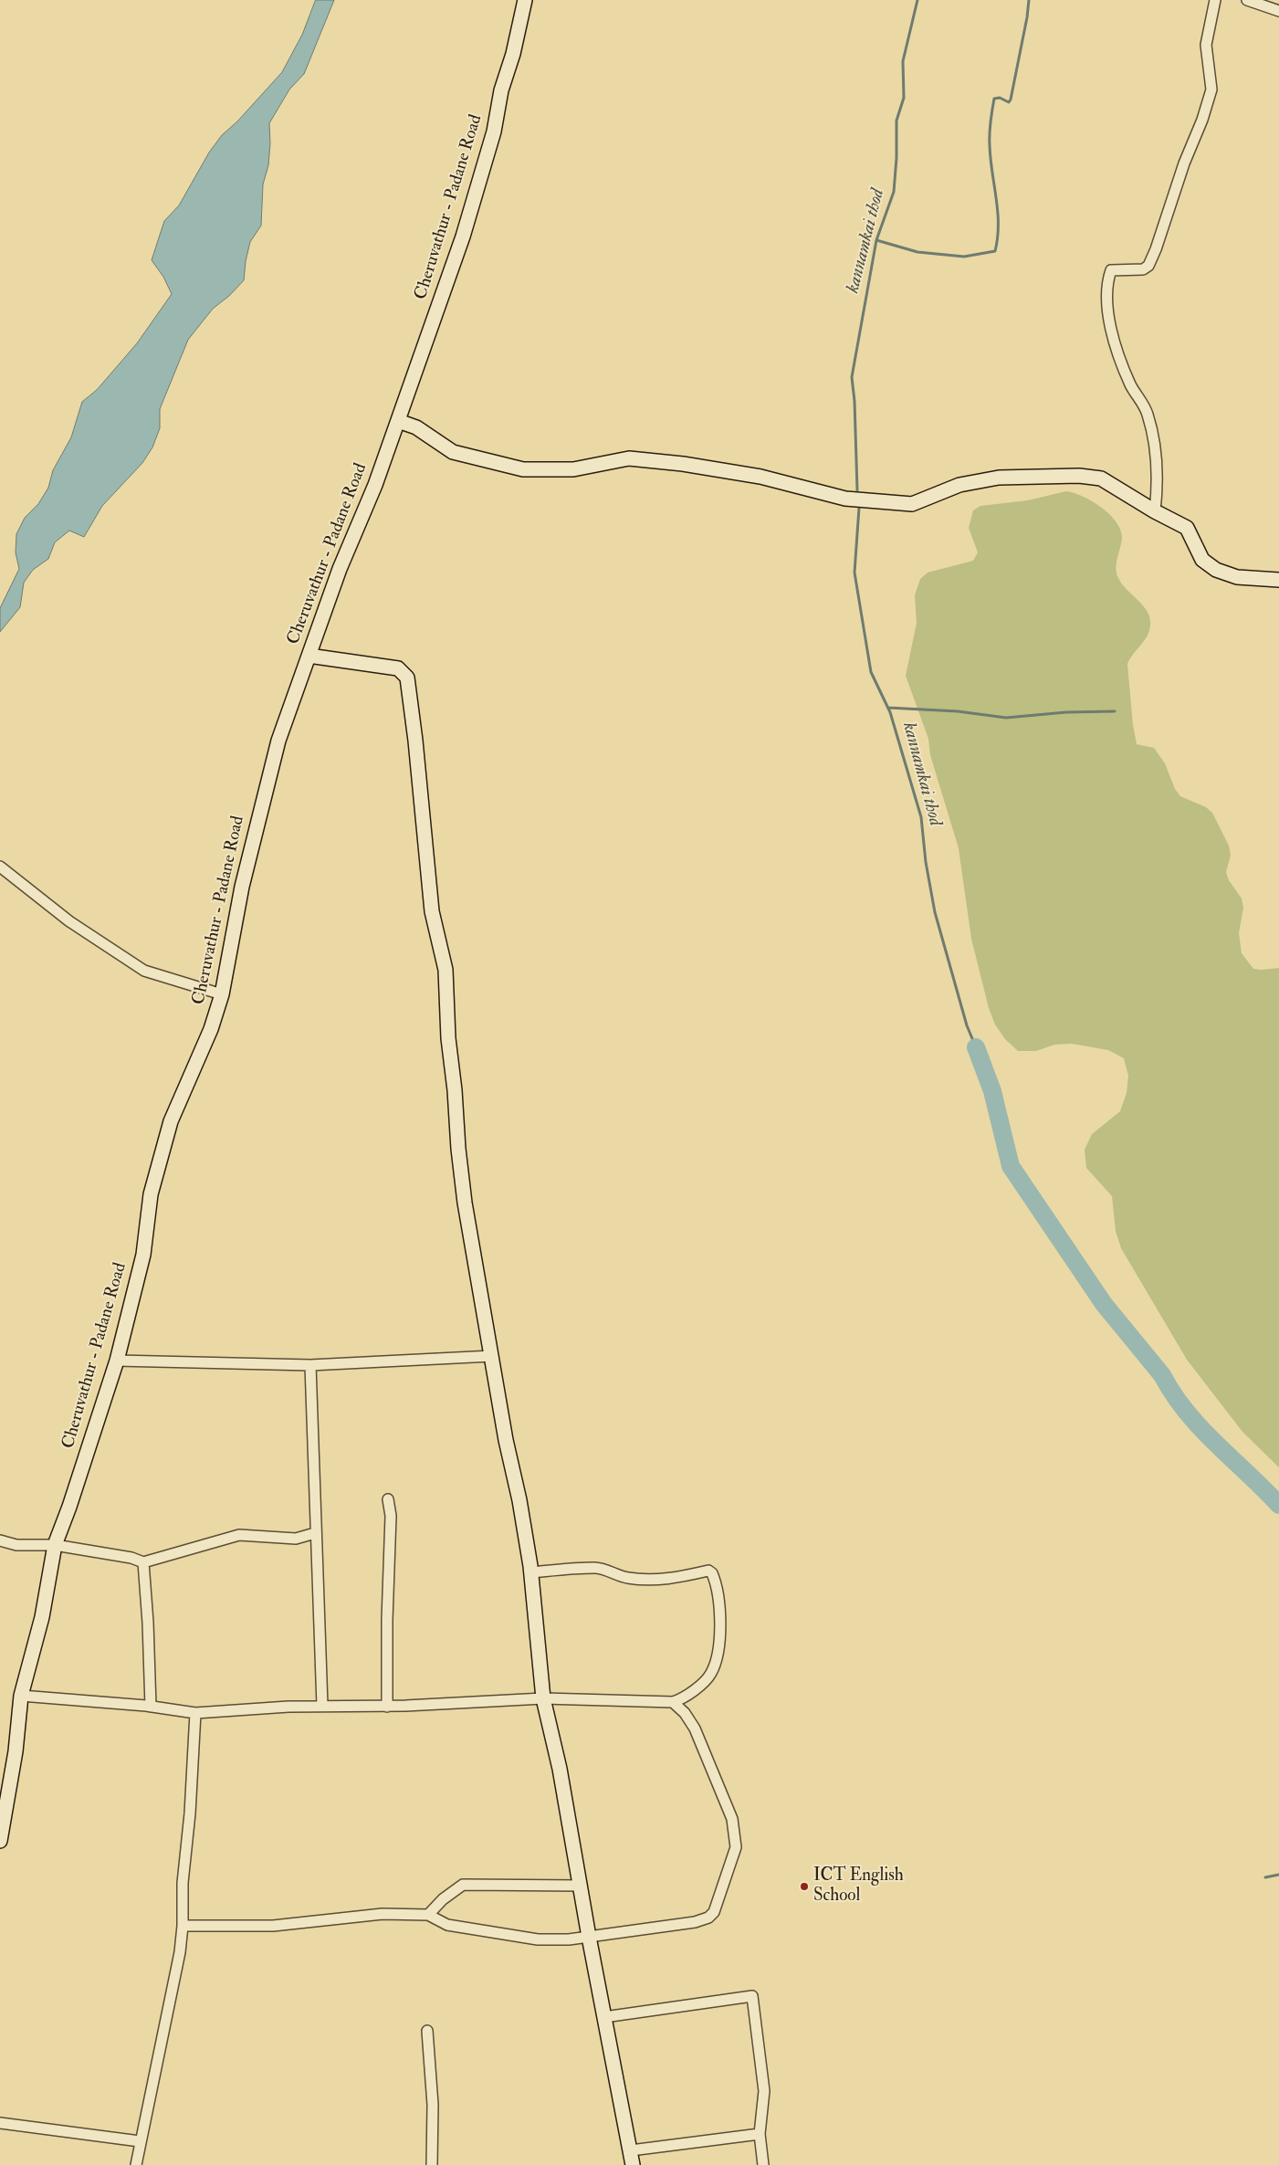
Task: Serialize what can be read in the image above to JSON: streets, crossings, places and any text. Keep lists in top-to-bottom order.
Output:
{
  "streets": {
    "street": ["Cheruvathur - Padane Road"]
  },
  "water": ["kannamkai thod"],
  "places": ["ICT English School"]
}
